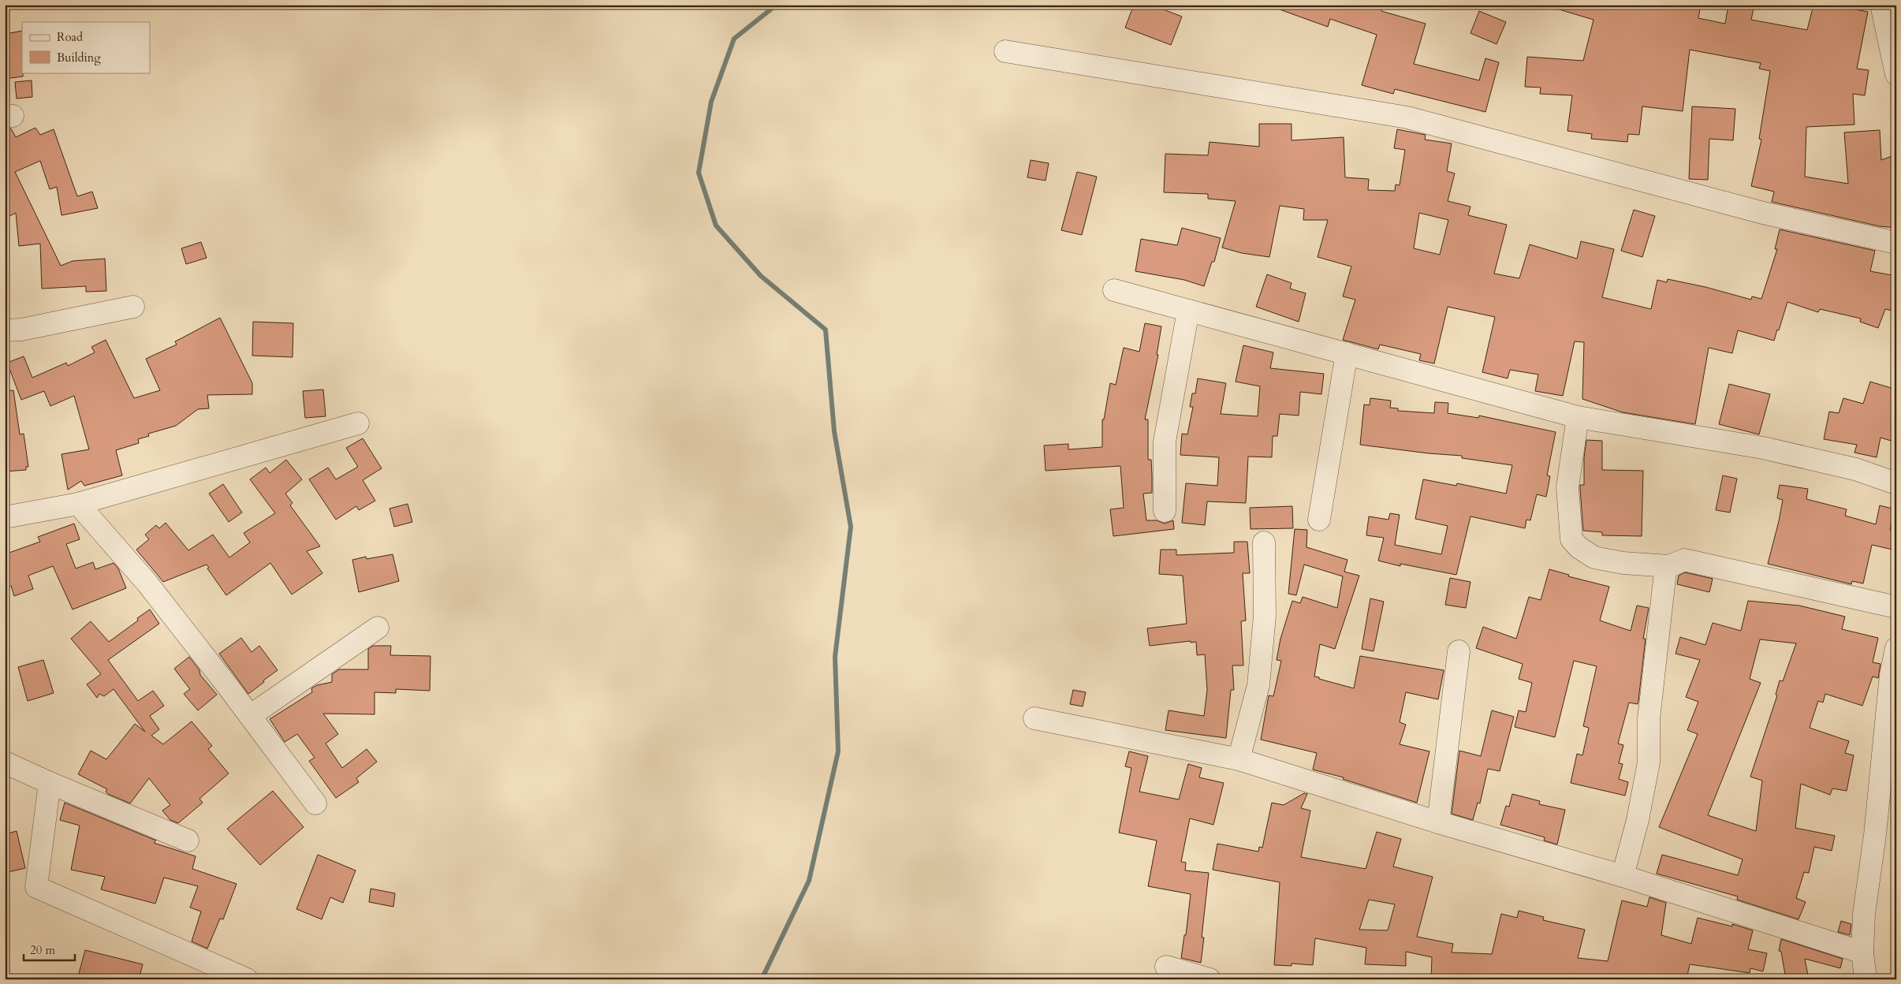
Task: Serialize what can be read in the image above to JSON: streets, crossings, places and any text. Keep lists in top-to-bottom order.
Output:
{
  "legend": ["Road", "Building"],
  "scale_bar": "20 m"
}
